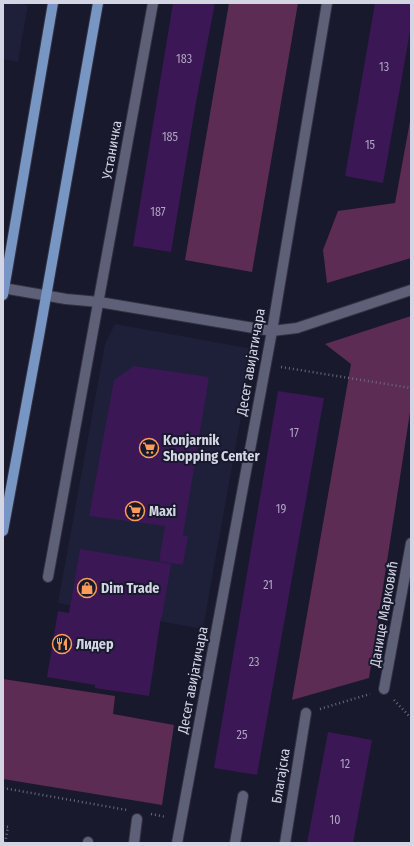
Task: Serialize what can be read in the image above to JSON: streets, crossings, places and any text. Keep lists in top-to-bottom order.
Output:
{
  "streets": {
    "lane": [
      "Устаничка",
      "Десет авијатичара",
      "Данице Марковић",
      "Благајска"
    ]
  },
  "places": {
    "supermarket": ["Konjarnik Shopping Center", "Maxi"],
    "shop": ["Dim Trade"],
    "restaurant": ["Лидер"]
  },
  "house_numbers": [
    "183",
    "13",
    "185",
    "15",
    "187",
    "17",
    "19",
    "21",
    "23",
    "25",
    "12",
    "10"
  ]
}
